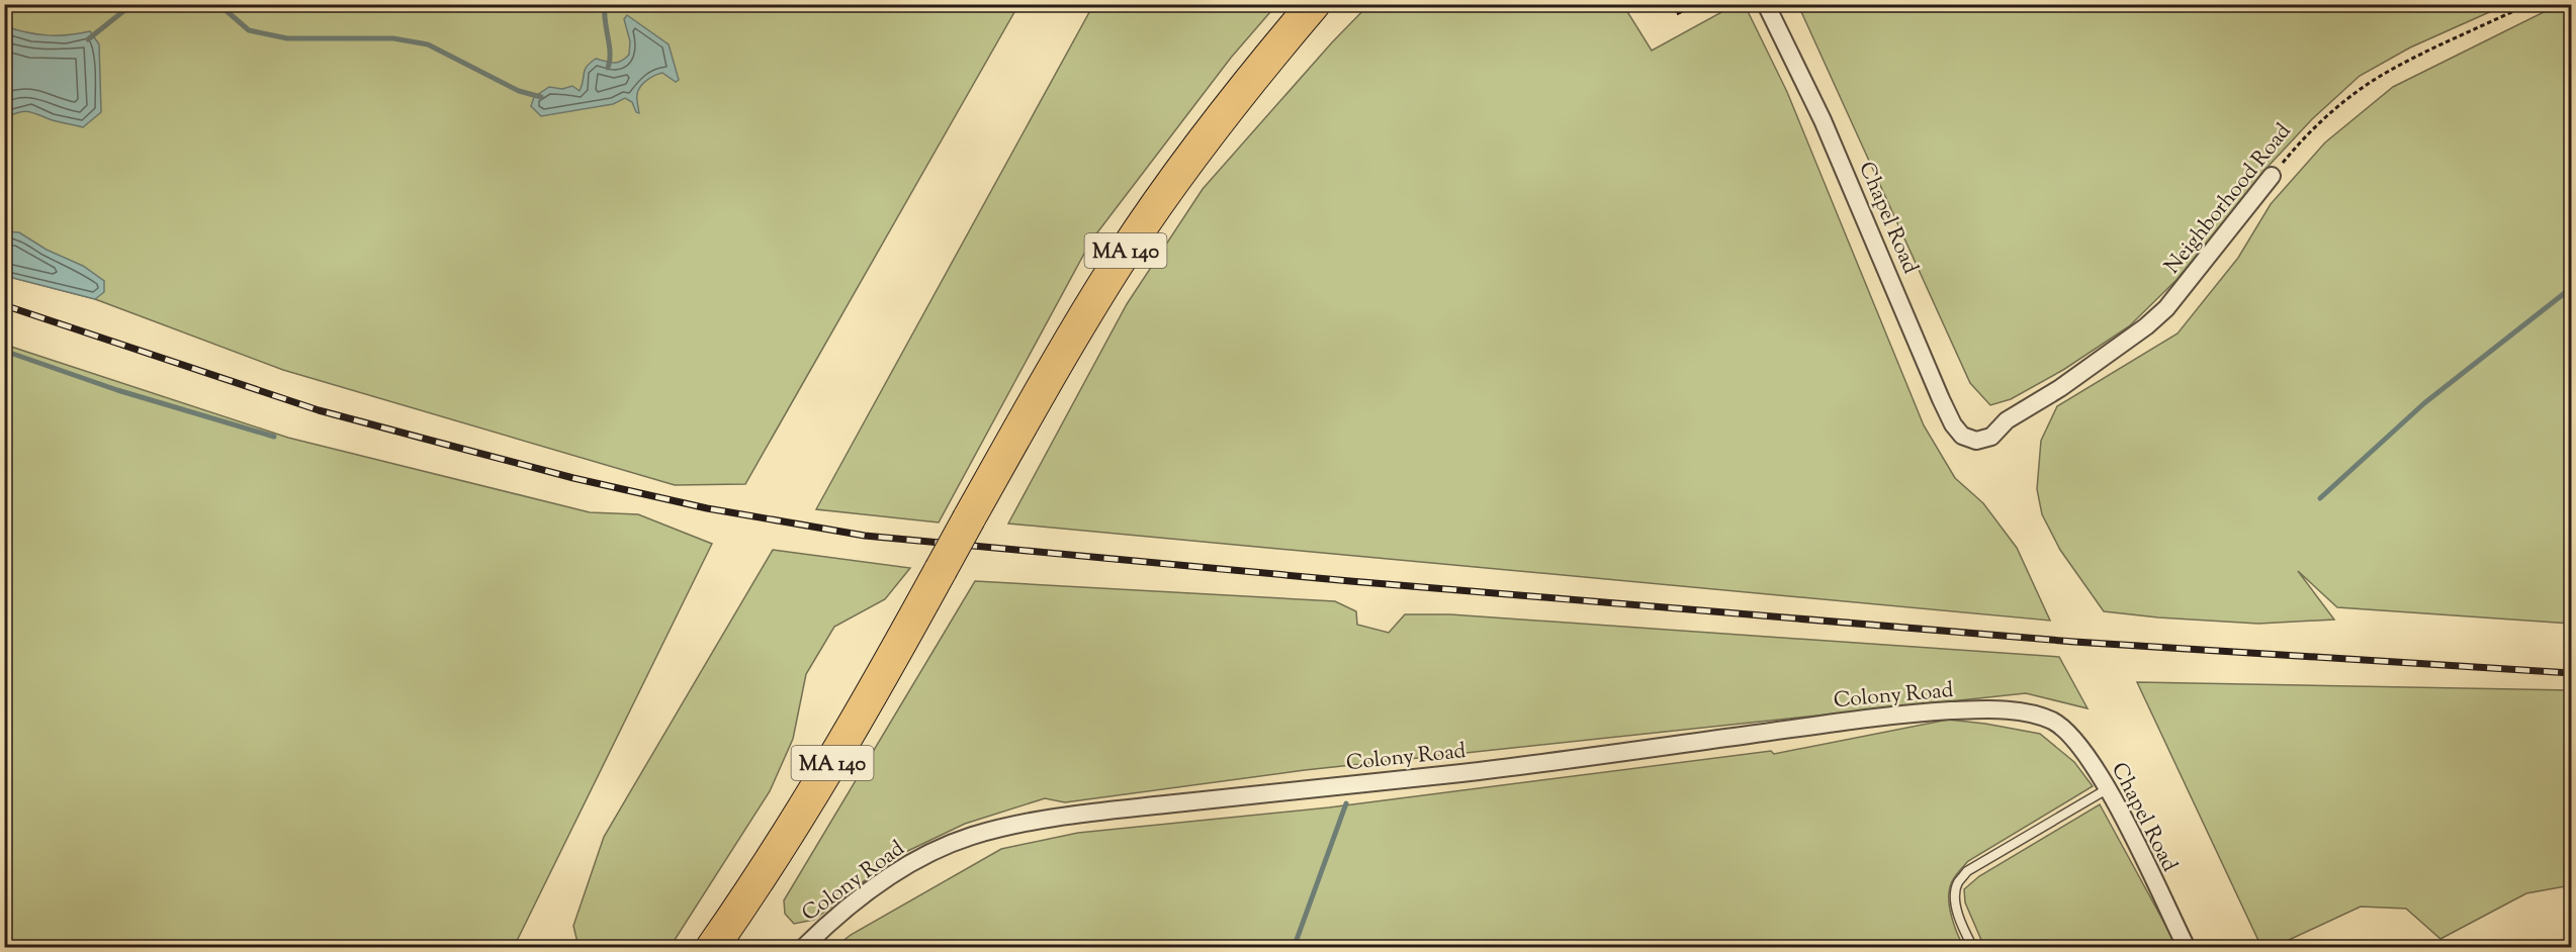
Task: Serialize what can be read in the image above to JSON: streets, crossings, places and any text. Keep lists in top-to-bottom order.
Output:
{
  "streets": {
    "highway": ["MA 140"],
    "street": ["Neighborhood Road", "Chapel Road", "Colony Road"]
  },
  "crossings": [
    ["Neighborhood Road", "Chapel Road"],
    ["Chapel Road", "Colony Road"]
  ]
}
